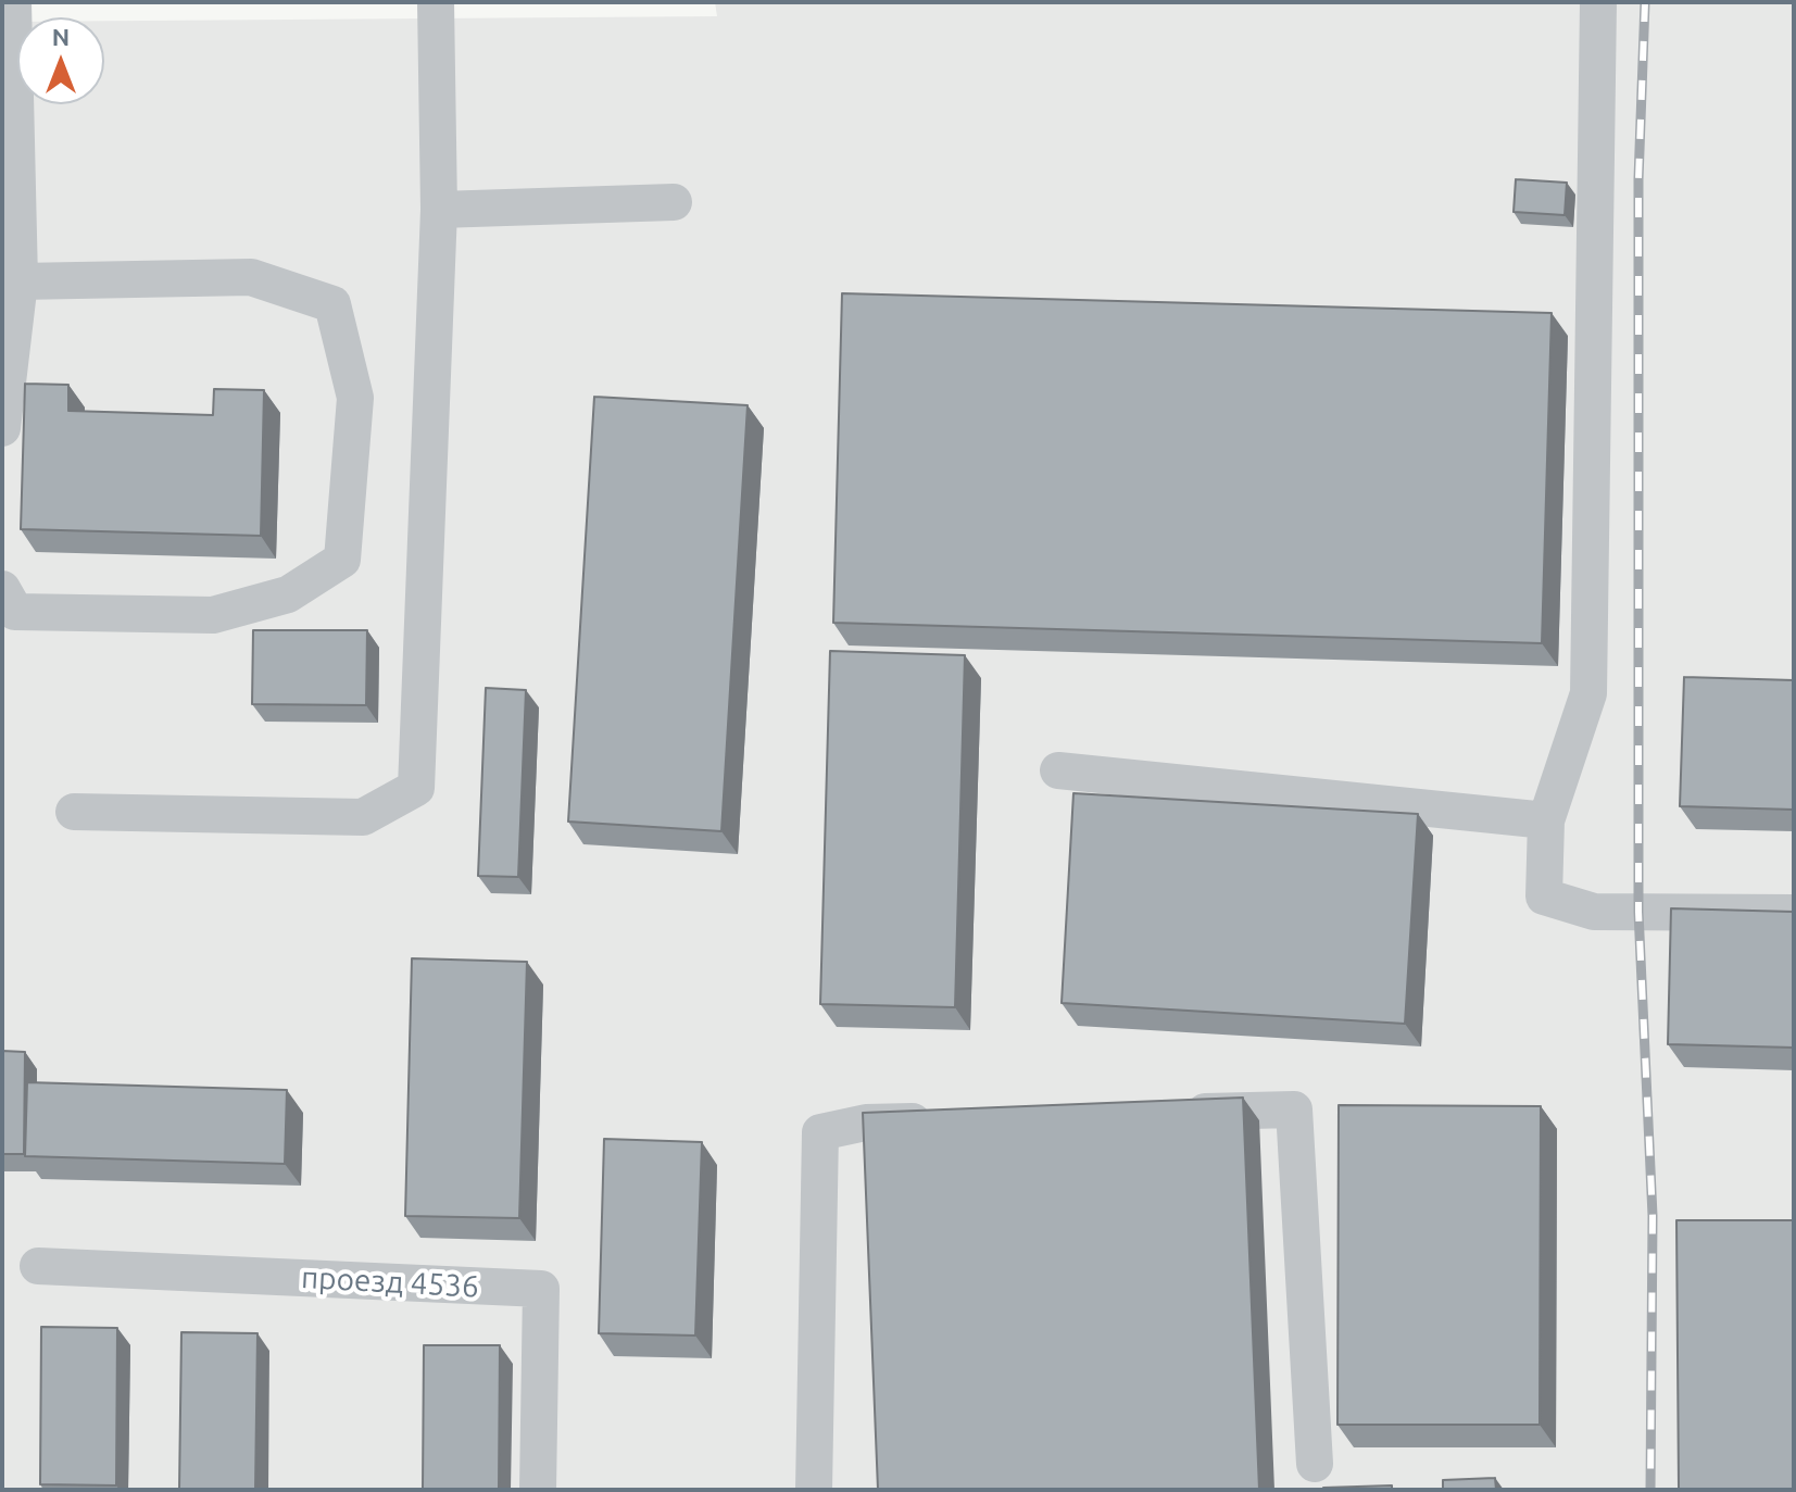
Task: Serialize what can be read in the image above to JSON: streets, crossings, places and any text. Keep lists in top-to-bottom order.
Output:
{
  "streets": {
    "lane": ["проезд 4536"]
  },
  "north": "top"
}
